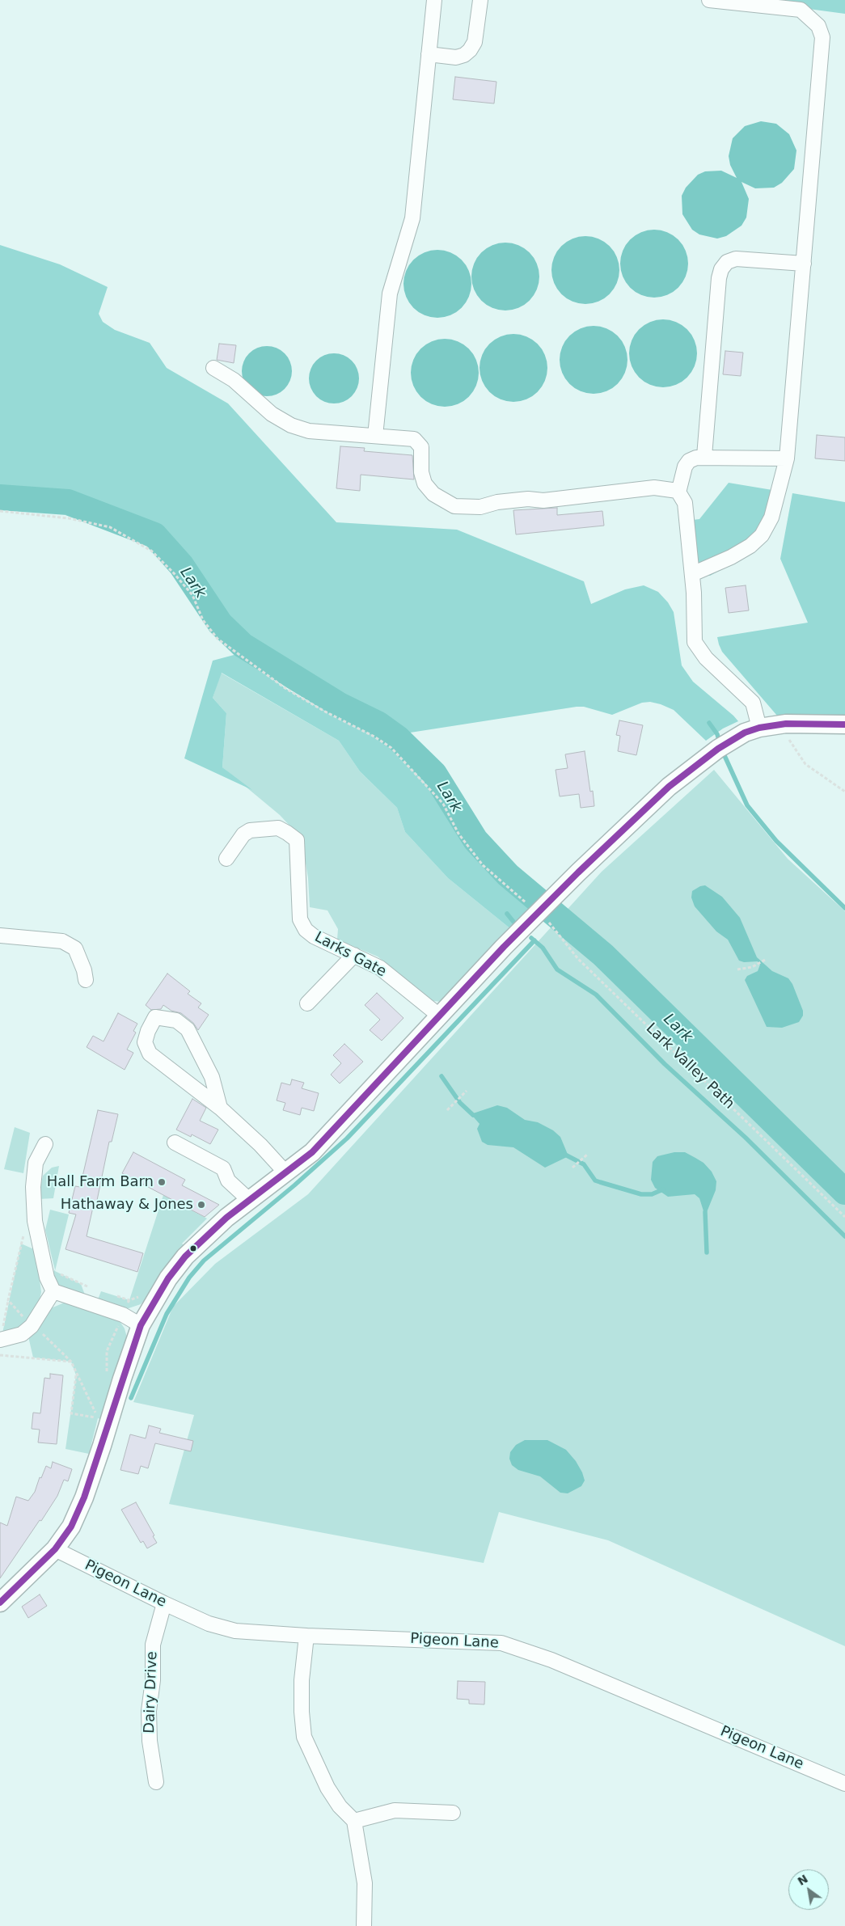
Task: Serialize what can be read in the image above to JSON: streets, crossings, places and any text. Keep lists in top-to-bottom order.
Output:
{
  "streets": {
    "street": ["Larks Gate", "Pigeon Lane", "Dairy Drive"],
    "path": ["Lark Valley Path"]
  },
  "crossings": [
    ["Pigeon Lane", "Dairy Drive"]
  ],
  "water": ["Lark"],
  "places": ["Hall Farm Barn", "Hathaway & Jones"],
  "north": "top left"
}
